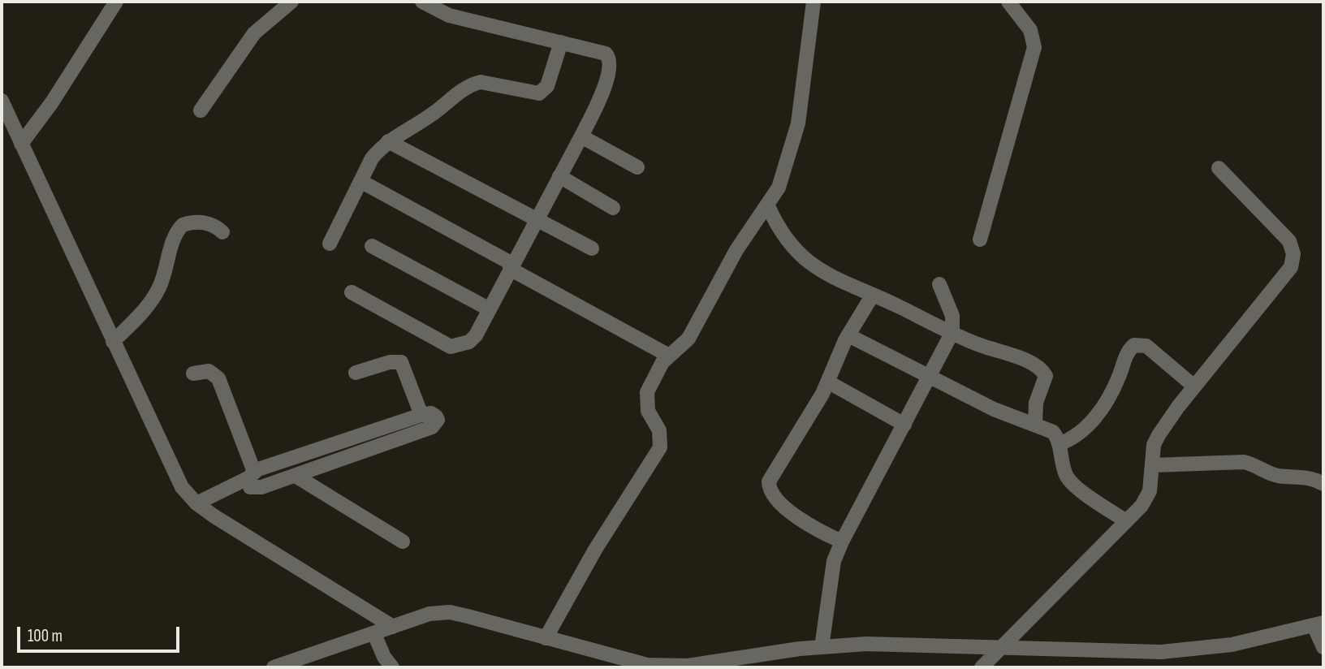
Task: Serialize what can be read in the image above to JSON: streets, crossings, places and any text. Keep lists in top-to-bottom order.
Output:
{
  "scale_bar": "100 m"
}
